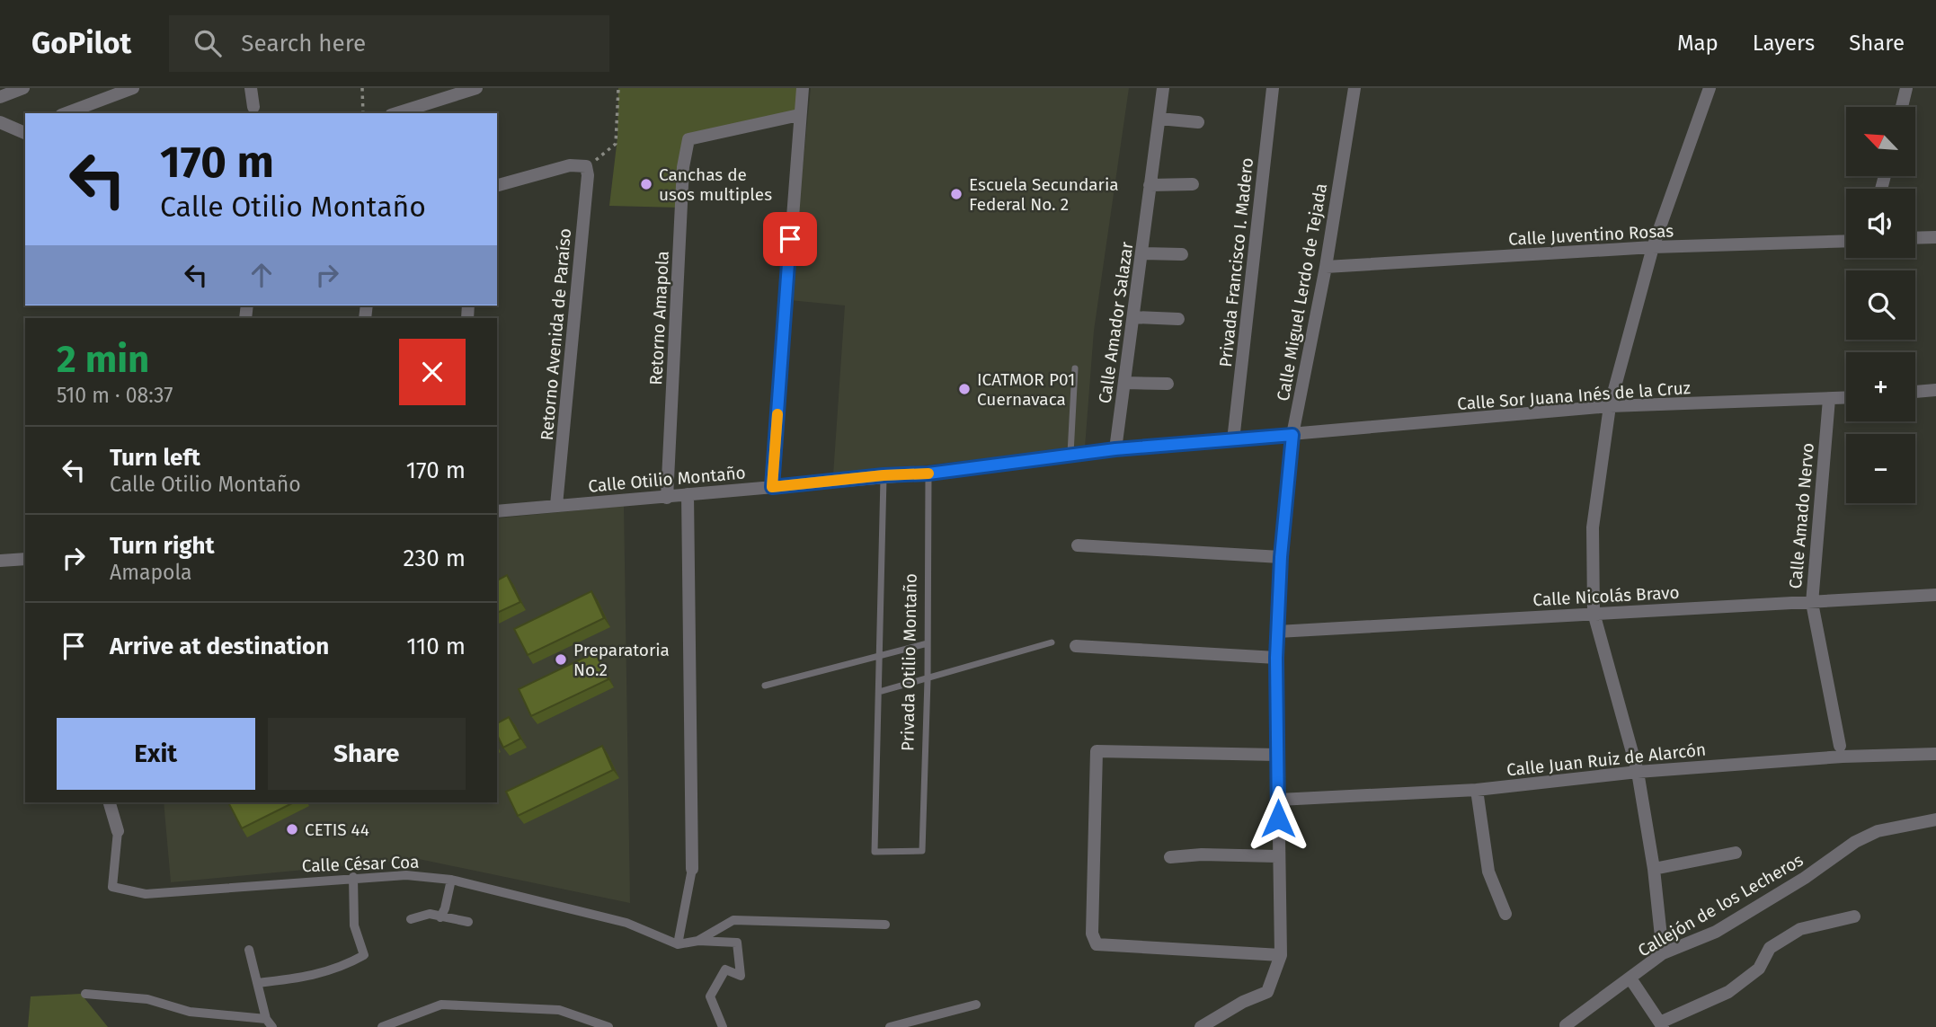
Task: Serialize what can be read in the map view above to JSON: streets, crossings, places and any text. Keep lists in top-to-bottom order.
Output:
{
  "streets": {
    "street": [
      "Calle Juventino Rosas",
      "Privada Francisco I. Madero",
      "Calle Miguel Lerdo de Tejada",
      "Retorno Amapola",
      "Calle Amador Salazar",
      "Retorno Avenida de Paraíso",
      "Calle Sor Juana Inés de la Cruz",
      "Calle Otilio Montaño",
      "Calle Amado Nervo",
      "Calle Nicolás Bravo",
      "Calle Juan Ruiz de Alarcón",
      "Calle César Coa",
      "Callejón de los Lecheros"
    ],
    "lane": ["Privada Otilio Montaño"]
  },
  "crossings": [
    ["Calle Juventino Rosas", "Calle Miguel Lerdo de Tejada"],
    ["Privada Francisco I. Madero", "Calle Otilio Montaño"],
    ["Calle Miguel Lerdo de Tejada", "Calle Sor Juana Inés de la Cruz"],
    ["Calle Miguel Lerdo de Tejada", "Calle Otilio Montaño"],
    ["Calle Miguel Lerdo de Tejada", "Calle Nicolás Bravo"],
    ["Calle Miguel Lerdo de Tejada", "Calle Juan Ruiz de Alarcón"],
    ["Retorno Amapola", "Calle Otilio Montaño"],
    ["Calle Amador Salazar", "Calle Otilio Montaño"],
    ["Retorno Avenida de Paraíso", "Calle Otilio Montaño"],
    ["Calle Sor Juana Inés de la Cruz", "Calle Otilio Montaño"],
    ["Calle Sor Juana Inés de la Cruz", "Calle Amado Nervo"],
    ["Calle Otilio Montaño", "Privada Otilio Montaño"],
    ["Calle Amado Nervo", "Calle Nicolás Bravo"]
  ],
  "places": [
    "Canchas de usos multiples",
    "Escuela Secundaria Federal No. 2",
    "ICATMOR P01 Cuernavaca",
    "Preparatoria No.2",
    "CETIS 44"
  ],
  "north": "top left",
  "page": {
    "header": "GoPilot",
    "search": "Search here",
    "nav": ["Map", "Layers", "Share"],
    "map_buttons": ["+", "−"],
    "turn": ["170 m", "Calle Otilio Montaño"],
    "heading": ["2 min", "510 m · 08:37"],
    "list": [
      {
        "name": "Turn left",
        "note": "Calle Otilio Montaño",
        "value": "170 m"
      },
      {
        "name": "Turn right",
        "note": "Amapola",
        "value": "230 m"
      },
      {
        "name": "Arrive at destination",
        "value": "110 m"
      }
    ],
    "buttons": ["Exit", "Share"]
  }
}
